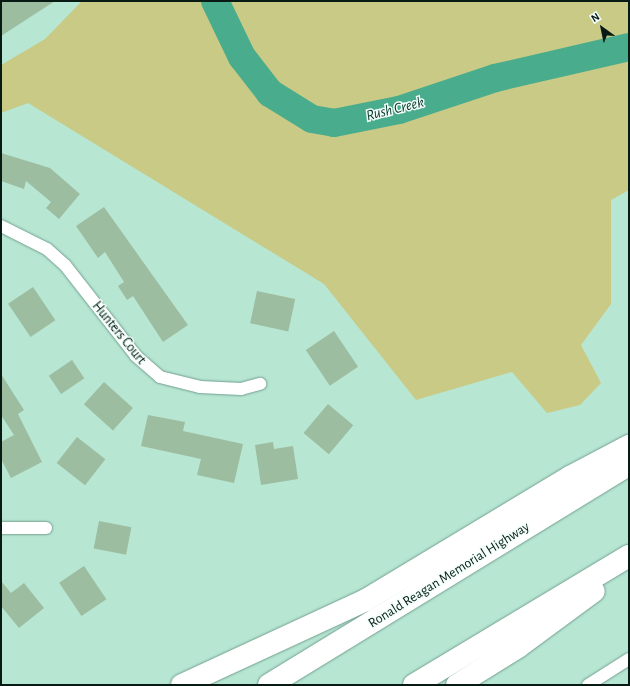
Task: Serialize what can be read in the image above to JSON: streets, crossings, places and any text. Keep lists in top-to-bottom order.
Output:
{
  "streets": {
    "highway": ["Ronald Reagan Memorial Highway"],
    "street": ["Hunters Court"]
  },
  "water": ["Rush Creek"],
  "north": "top left"
}
